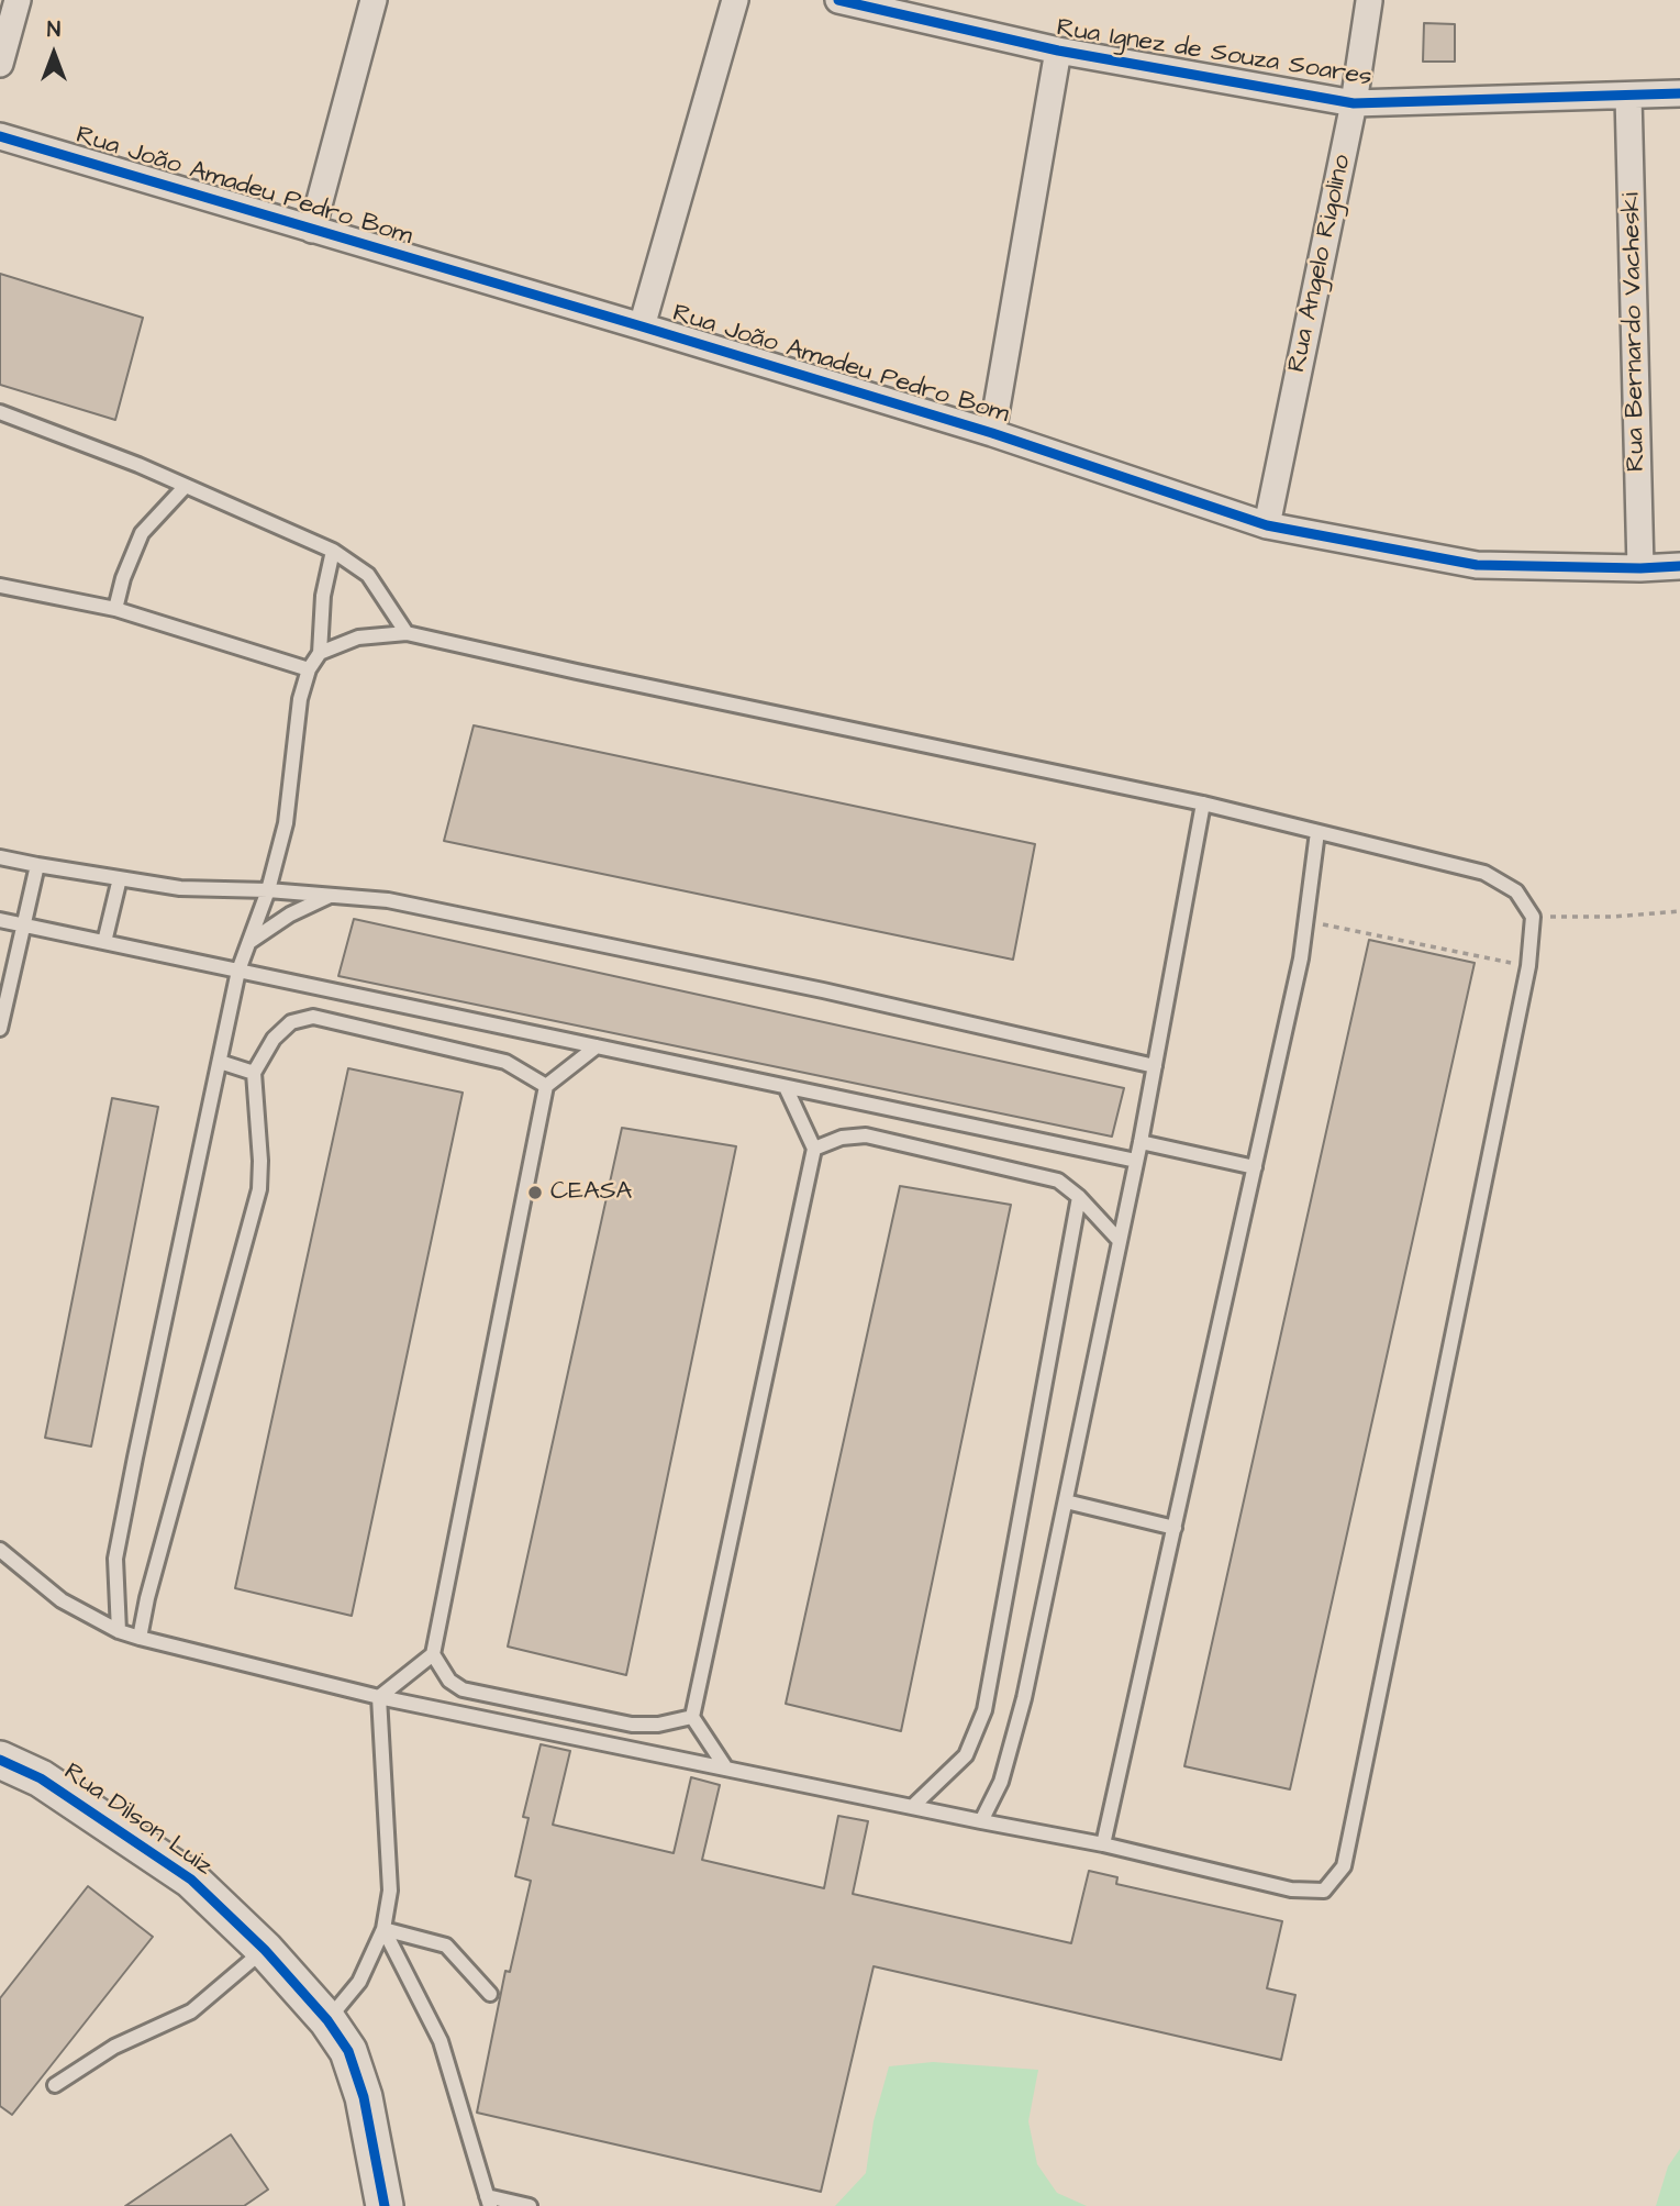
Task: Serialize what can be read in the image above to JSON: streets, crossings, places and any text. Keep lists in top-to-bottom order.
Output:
{
  "streets": {
    "street": [
      "Rua Ignez de Souza Soares",
      "Rua João Amadeu Pedro Bom",
      "Rua Angelo Rigolino",
      "Rua Bernardo Vacheski",
      "Rua Dilson Luiz"
    ]
  },
  "crossings": [
    ["Rua Ignez de Souza Soares", "Rua Angelo Rigolino"],
    ["Rua Ignez de Souza Soares", "Rua Bernardo Vacheski"],
    ["Rua João Amadeu Pedro Bom", "Rua Angelo Rigolino"],
    ["Rua João Amadeu Pedro Bom", "Rua Bernardo Vacheski"]
  ],
  "places": ["CEASA"],
  "north": "top"
}
